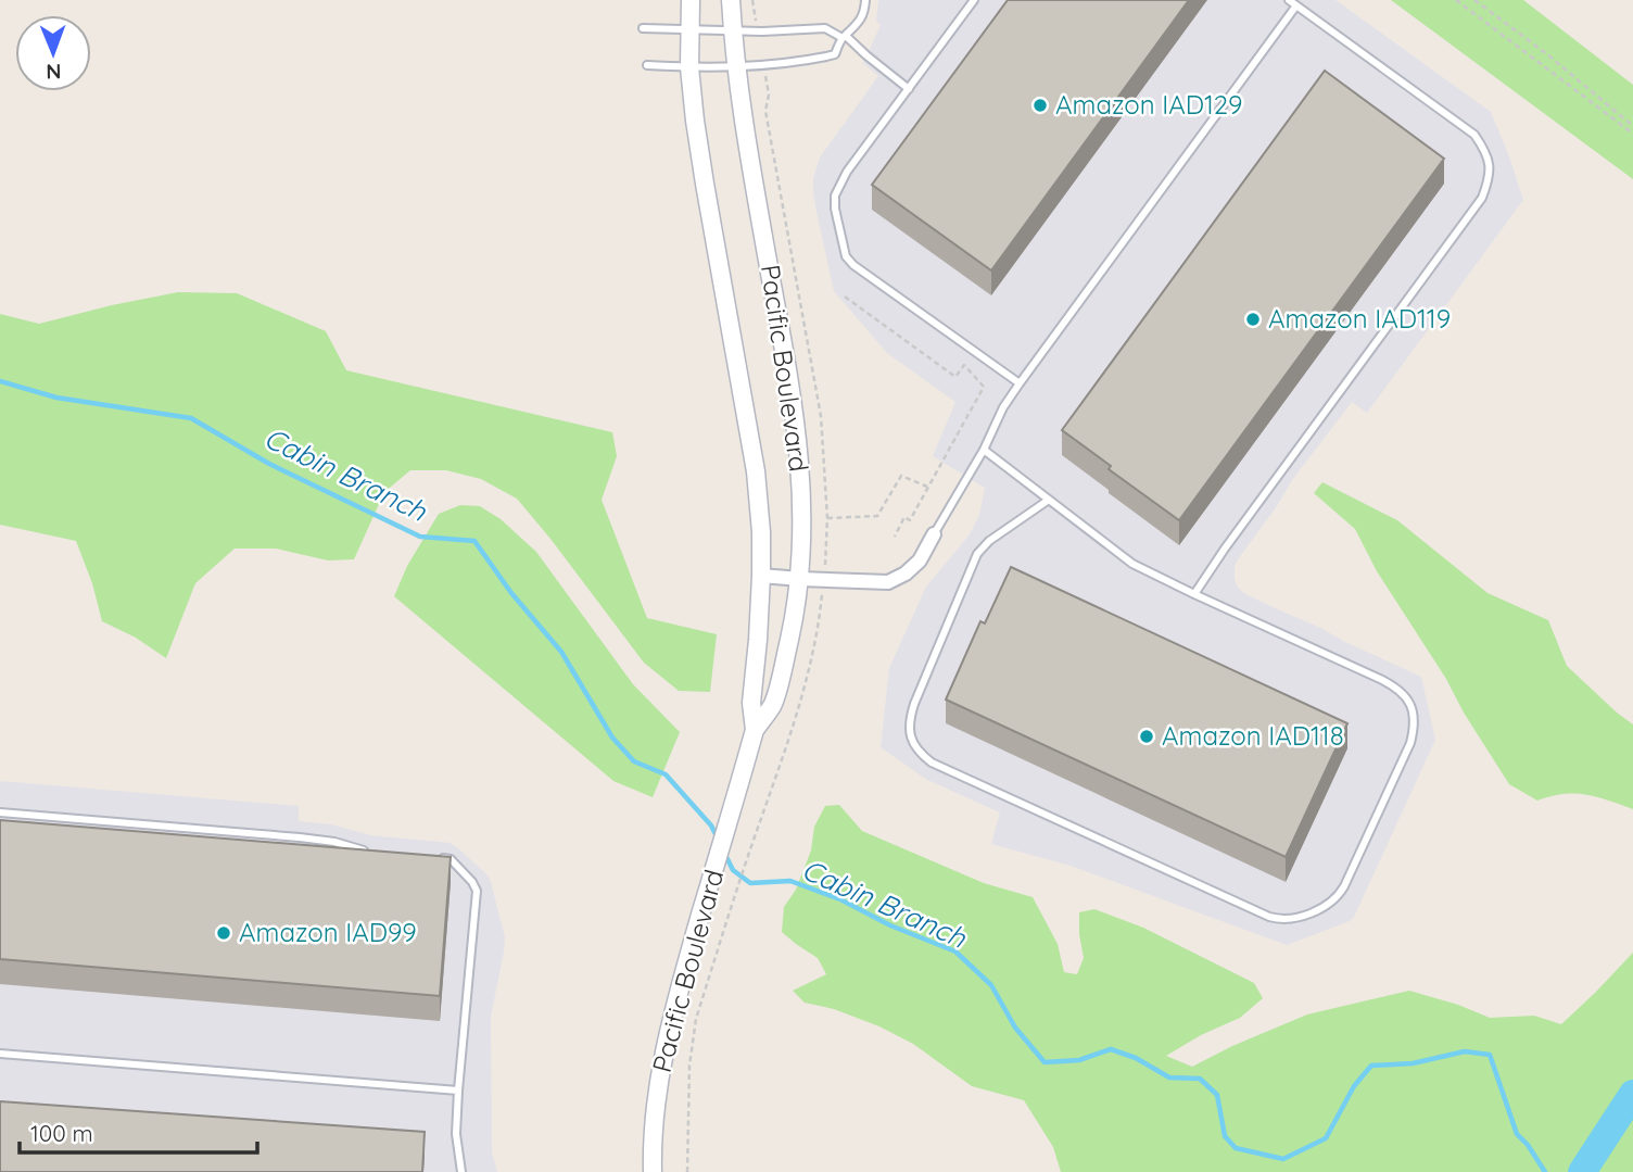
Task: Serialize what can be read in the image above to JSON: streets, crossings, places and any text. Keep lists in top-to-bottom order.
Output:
{
  "streets": {
    "main road": ["Pacific Boulevard"]
  },
  "water": ["Cabin Branch"],
  "places": [
    "Amazon IAD129",
    "Amazon IAD119",
    "Amazon IAD118",
    "Amazon IAD99"
  ],
  "scale_bar": "100 m",
  "north": "bottom"
}
